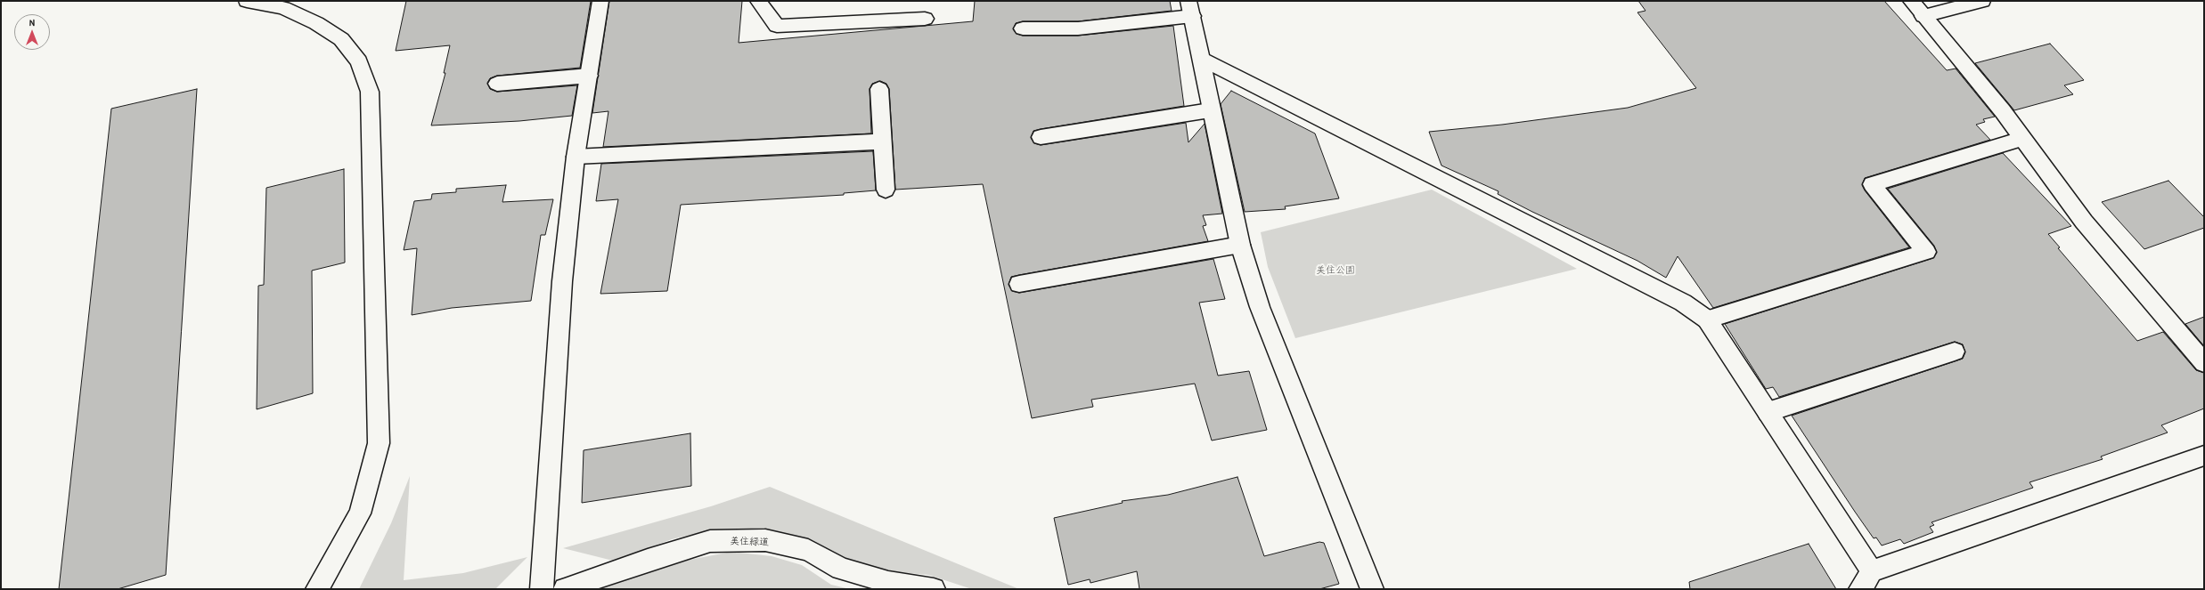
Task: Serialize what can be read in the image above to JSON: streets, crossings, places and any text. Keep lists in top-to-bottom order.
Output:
{
  "streets": {
    "street": ["美住緑道"]
  },
  "parks": ["美住公園"],
  "north": "top"
}
